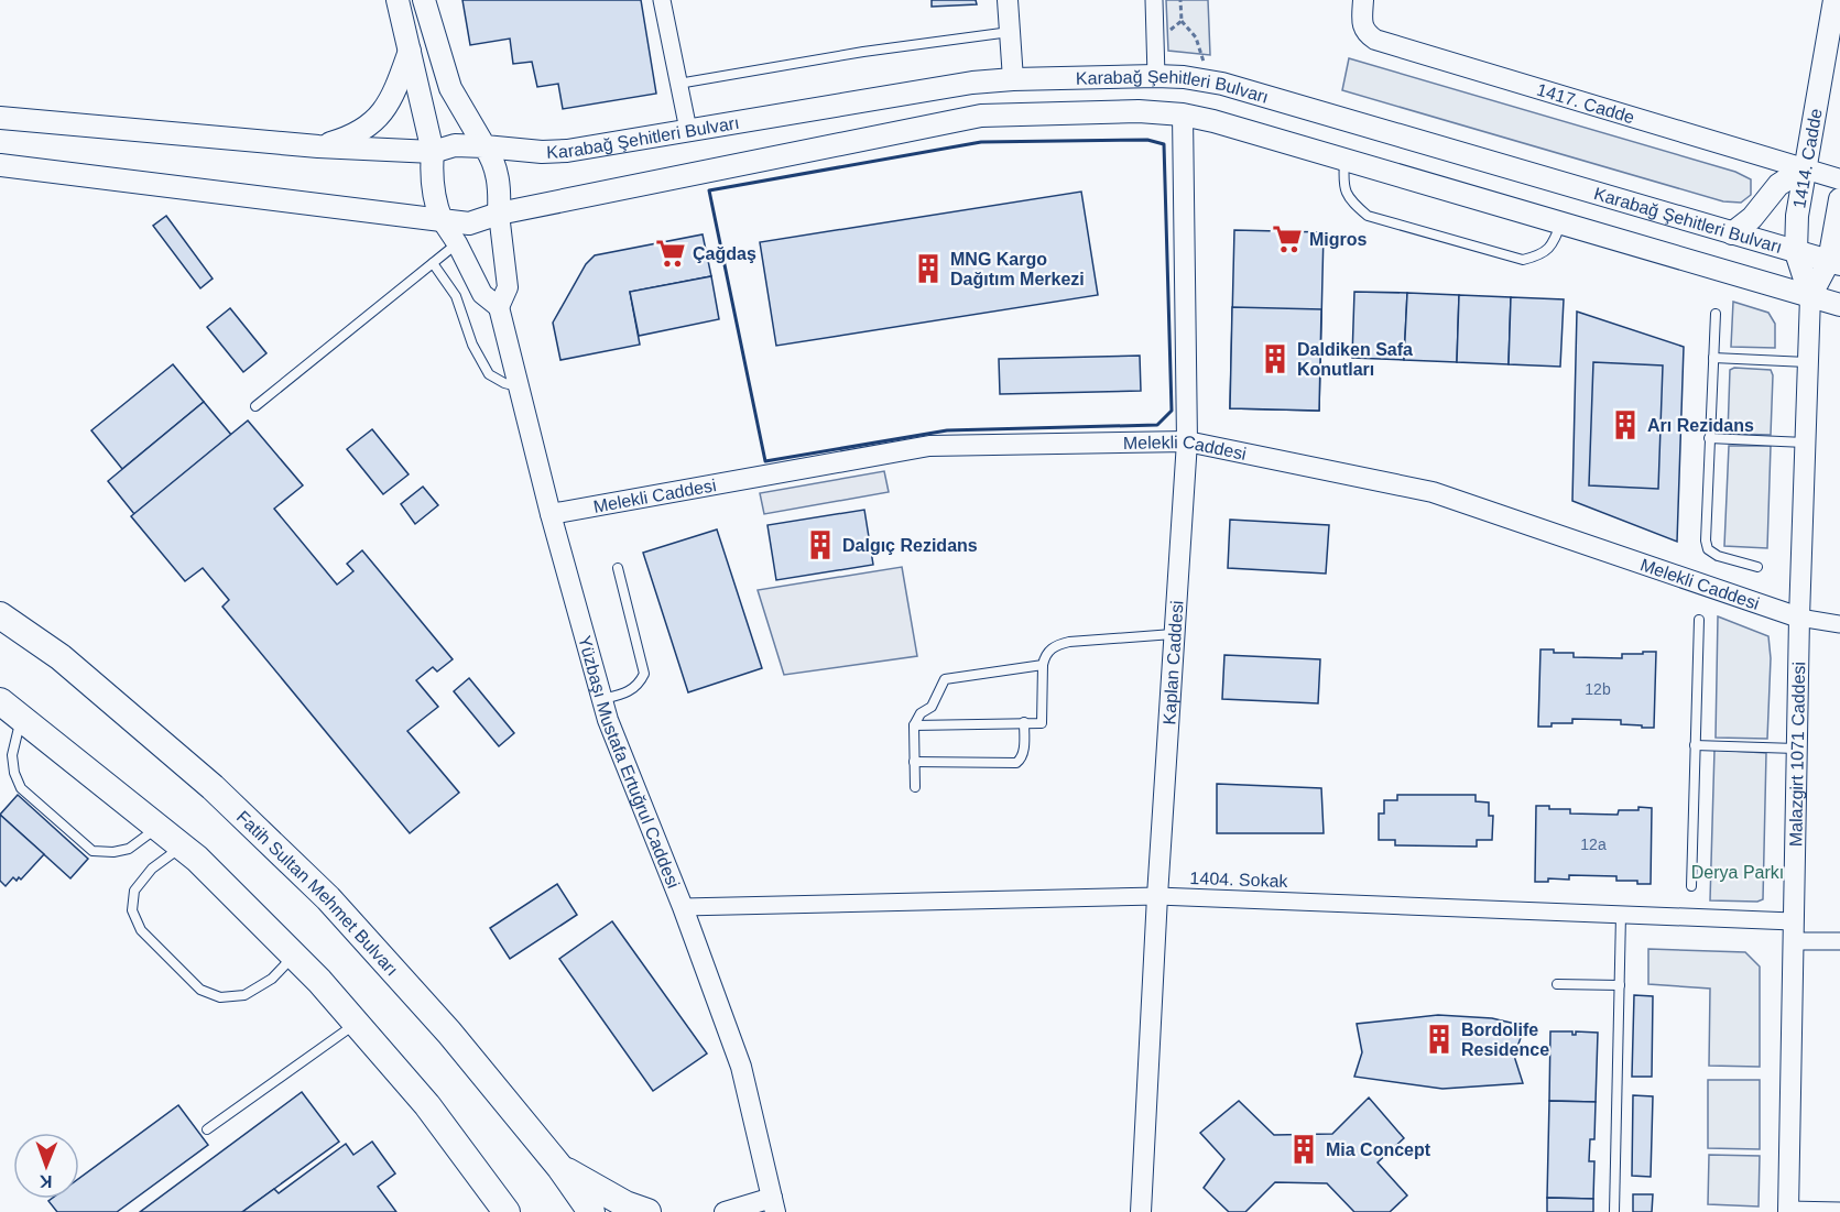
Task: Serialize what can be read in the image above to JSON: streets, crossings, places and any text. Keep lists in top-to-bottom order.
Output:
{
  "streets": {
    "highway": ["Fatih Sultan Mehmet Bulvarı"],
    "main road": ["Karabağ Şehitleri Bulvarı", "1414. Cadde"],
    "street": [
      "1417. Cadde",
      "Melekli Caddesi",
      "Kaplan Caddesi",
      "Malazgirt 1071 Caddesi",
      "Yüzbaşı Mustafa Ertuğrul Caddesi",
      "1404. Sokak"
    ]
  },
  "crossings": [
    ["Karabağ Şehitleri Bulvarı", "1414. Cadde"],
    ["Karabağ Şehitleri Bulvarı", "Kaplan Caddesi"],
    ["Karabağ Şehitleri Bulvarı", "Malazgirt 1071 Caddesi"],
    ["Karabağ Şehitleri Bulvarı", "Yüzbaşı Mustafa Ertuğrul Caddesi"],
    ["1417. Cadde", "1414. Cadde"],
    ["1414. Cadde", "Malazgirt 1071 Caddesi"],
    ["Melekli Caddesi", "Kaplan Caddesi"],
    ["Melekli Caddesi", "Malazgirt 1071 Caddesi"],
    ["Melekli Caddesi", "Yüzbaşı Mustafa Ertuğrul Caddesi"],
    ["Kaplan Caddesi", "1404. Sokak"],
    ["Malazgirt 1071 Caddesi", "1404. Sokak"],
    ["Yüzbaşı Mustafa Ertuğrul Caddesi", "1404. Sokak"]
  ],
  "parks": ["Derya Parkı"],
  "places": {
    "supermarket": ["Migros", "Çağdaş"],
    "building": [
      "MNG Kargo Dağıtım Merkezi",
      "Daldiken Safa Konutları",
      "Arı Rezidans",
      "Dalgıç Rezidans",
      "Bordolife Residence",
      "Mia Concept"
    ]
  },
  "house_numbers": ["12b", "12a"],
  "north": "bottom"
}
